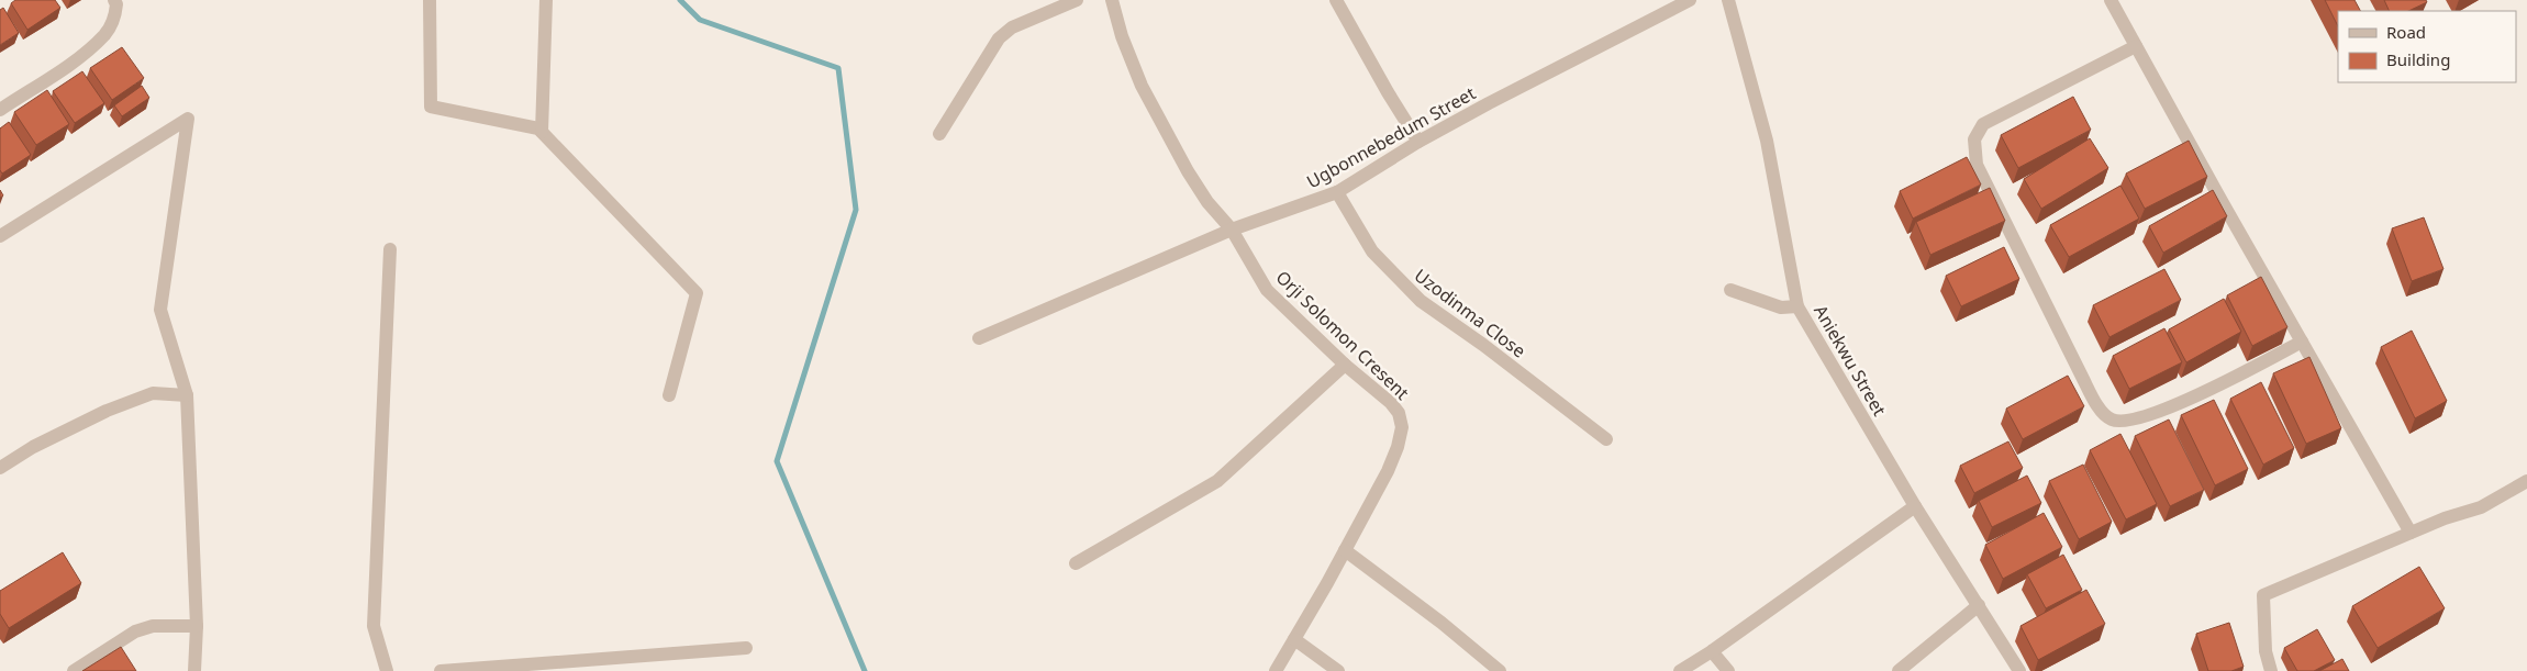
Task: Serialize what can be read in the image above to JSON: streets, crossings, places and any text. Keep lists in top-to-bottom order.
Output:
{
  "streets": {
    "street": [
      "Ugbonnebedum Street",
      "Uzodinma Close",
      "Orji Solomon Cresent",
      "Aniekwu Street"
    ]
  },
  "crossings": [
    ["Ugbonnebedum Street", "Uzodinma Close"],
    ["Ugbonnebedum Street", "Orji Solomon Cresent"]
  ],
  "legend": ["Road", "Building"]
}
